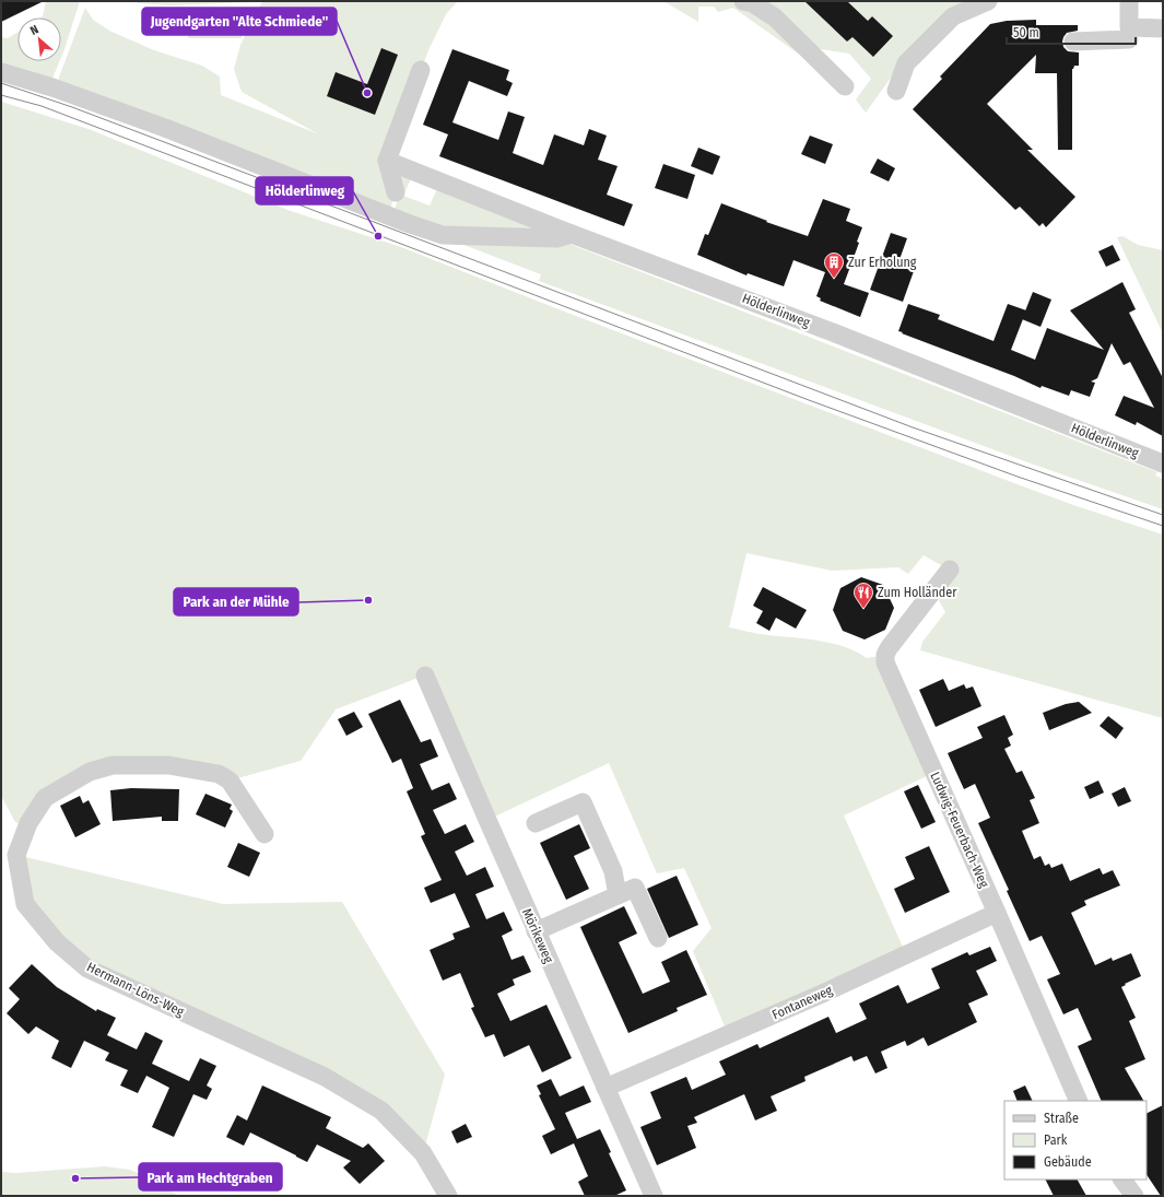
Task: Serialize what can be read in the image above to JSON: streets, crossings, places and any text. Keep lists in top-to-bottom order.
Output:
{
  "streets": {
    "street": [
      "Hölderlinweg",
      "Ludwig-Feuerbach-Weg",
      "Mörikeweg",
      "Hermann-Löns-Weg",
      "Fontaneweg"
    ]
  },
  "crossings": [
    ["Ludwig-Feuerbach-Weg", "Fontaneweg"],
    ["Mörikeweg", "Fontaneweg"]
  ],
  "places": {
    "other": [
      "Jugendgarten \"Alte Schmiede\"",
      "Hölderlinweg",
      "Park an der Mühle",
      "Park am Hechtgraben"
    ],
    "building": ["Zur Erholung"],
    "restaurant": ["Zum Holländer"]
  },
  "legend": ["Straße", "Park", "Gebäude"],
  "scale_bar": "50 m",
  "north": "top left"
}
